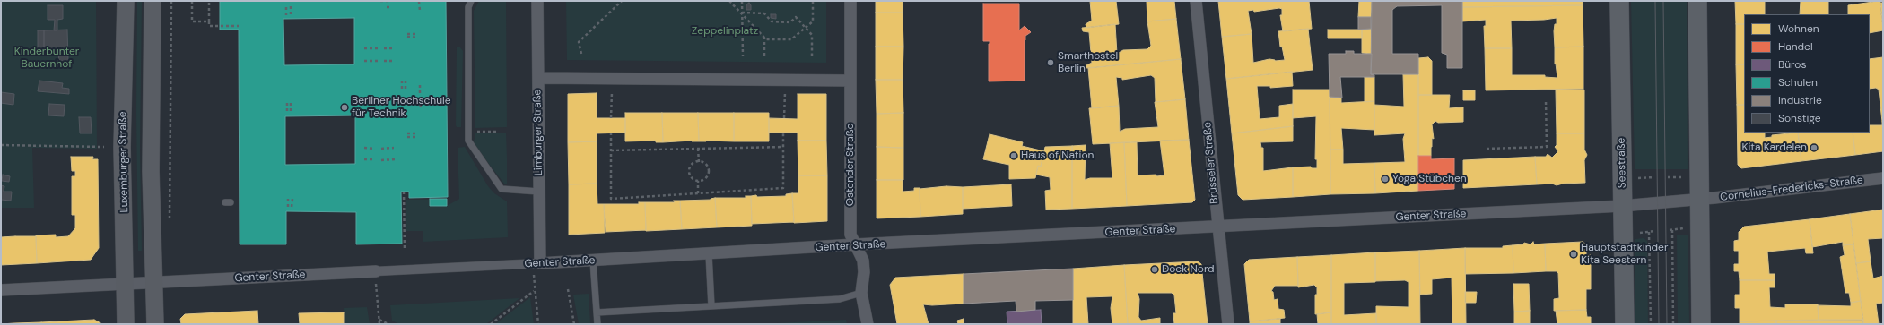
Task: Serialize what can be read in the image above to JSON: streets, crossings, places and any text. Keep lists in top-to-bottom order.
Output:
{
  "streets": {
    "main road": ["Luxemburger Straße", "Seestraße"],
    "street": [
      "Limburger Straße",
      "Brüsseler Straße",
      "Ostender Straße",
      "Cornelius-Fredericks-Straße",
      "Genter Straße"
    ]
  },
  "crossings": [
    ["Limburger Straße", "Genter Straße"],
    ["Luxemburger Straße", "Genter Straße"],
    ["Brüsseler Straße", "Genter Straße"],
    ["Seestraße", "Genter Straße"],
    ["Ostender Straße", "Genter Straße"],
    ["Cornelius-Fredericks-Straße", "Genter Straße"]
  ],
  "parks": ["Zeppelinplatz", "Kinderbunter Bauernhof"],
  "places": [
    "Smarthostel Berlin",
    "Berliner Hochschule für Technik",
    "Kita Kardelen",
    "Haus of Nation",
    "Yoga Stübchen",
    "Hauptstadtkinder Kita Seestern",
    "Dock Nord"
  ],
  "legend": [
    "Wohnen",
    "Handel",
    "Büros",
    "Schulen",
    "Industrie",
    "Sonstige"
  ]
}
